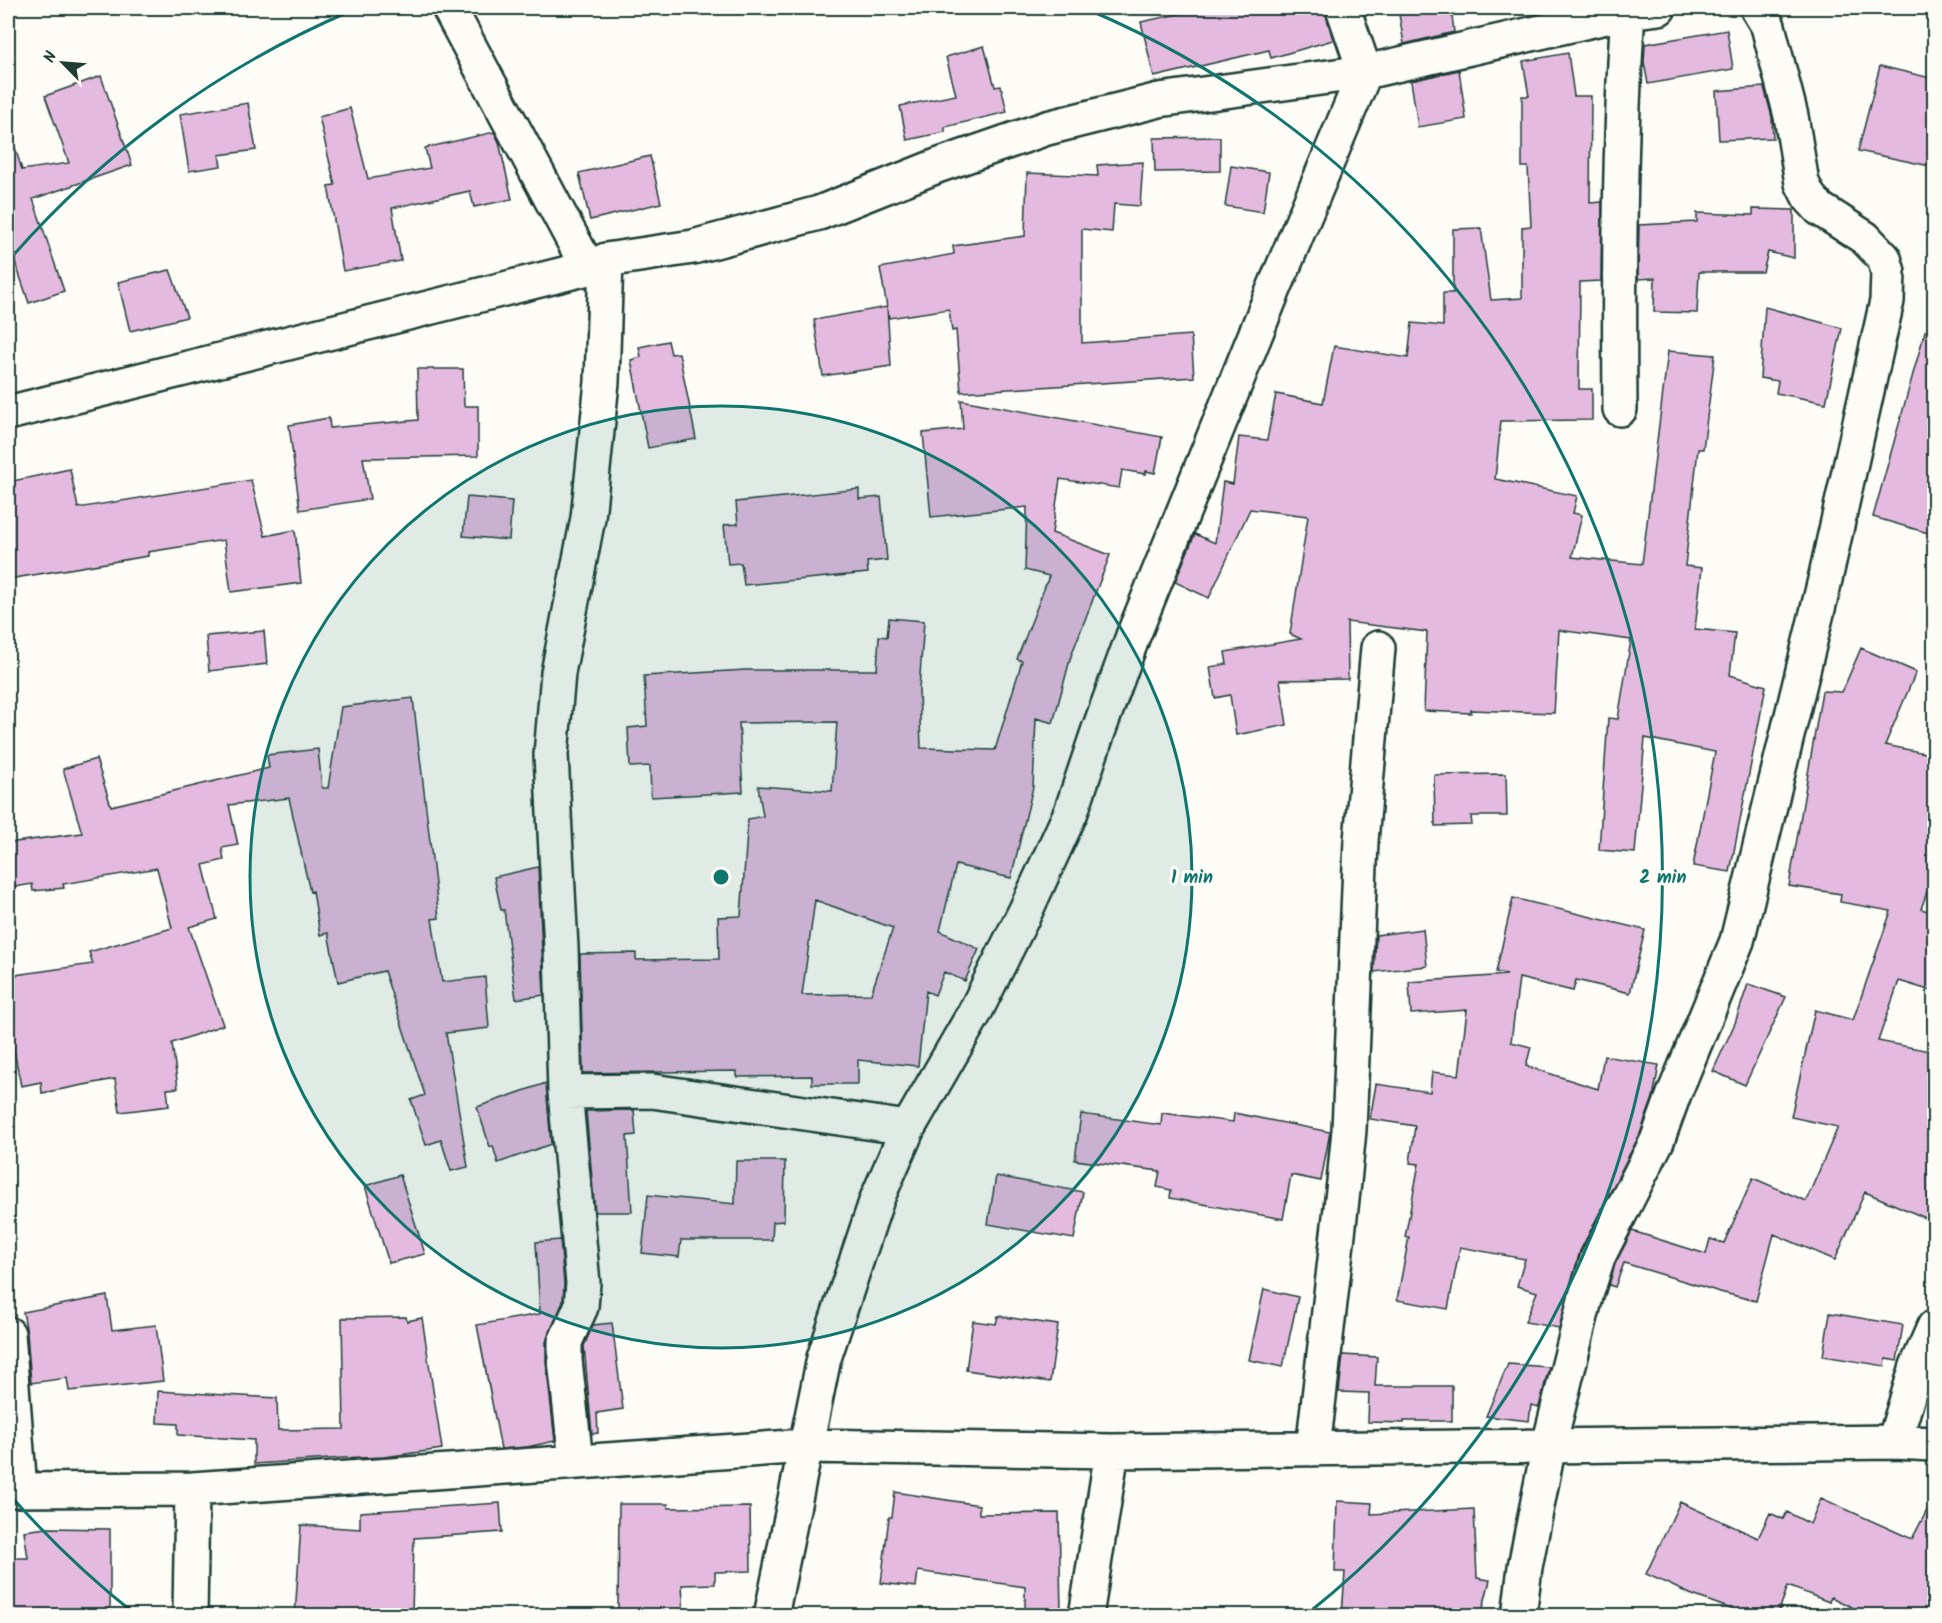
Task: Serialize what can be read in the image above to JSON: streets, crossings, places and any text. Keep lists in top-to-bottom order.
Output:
{
  "north": "top left",
  "rings": ["1 min", "2 min"]
}
